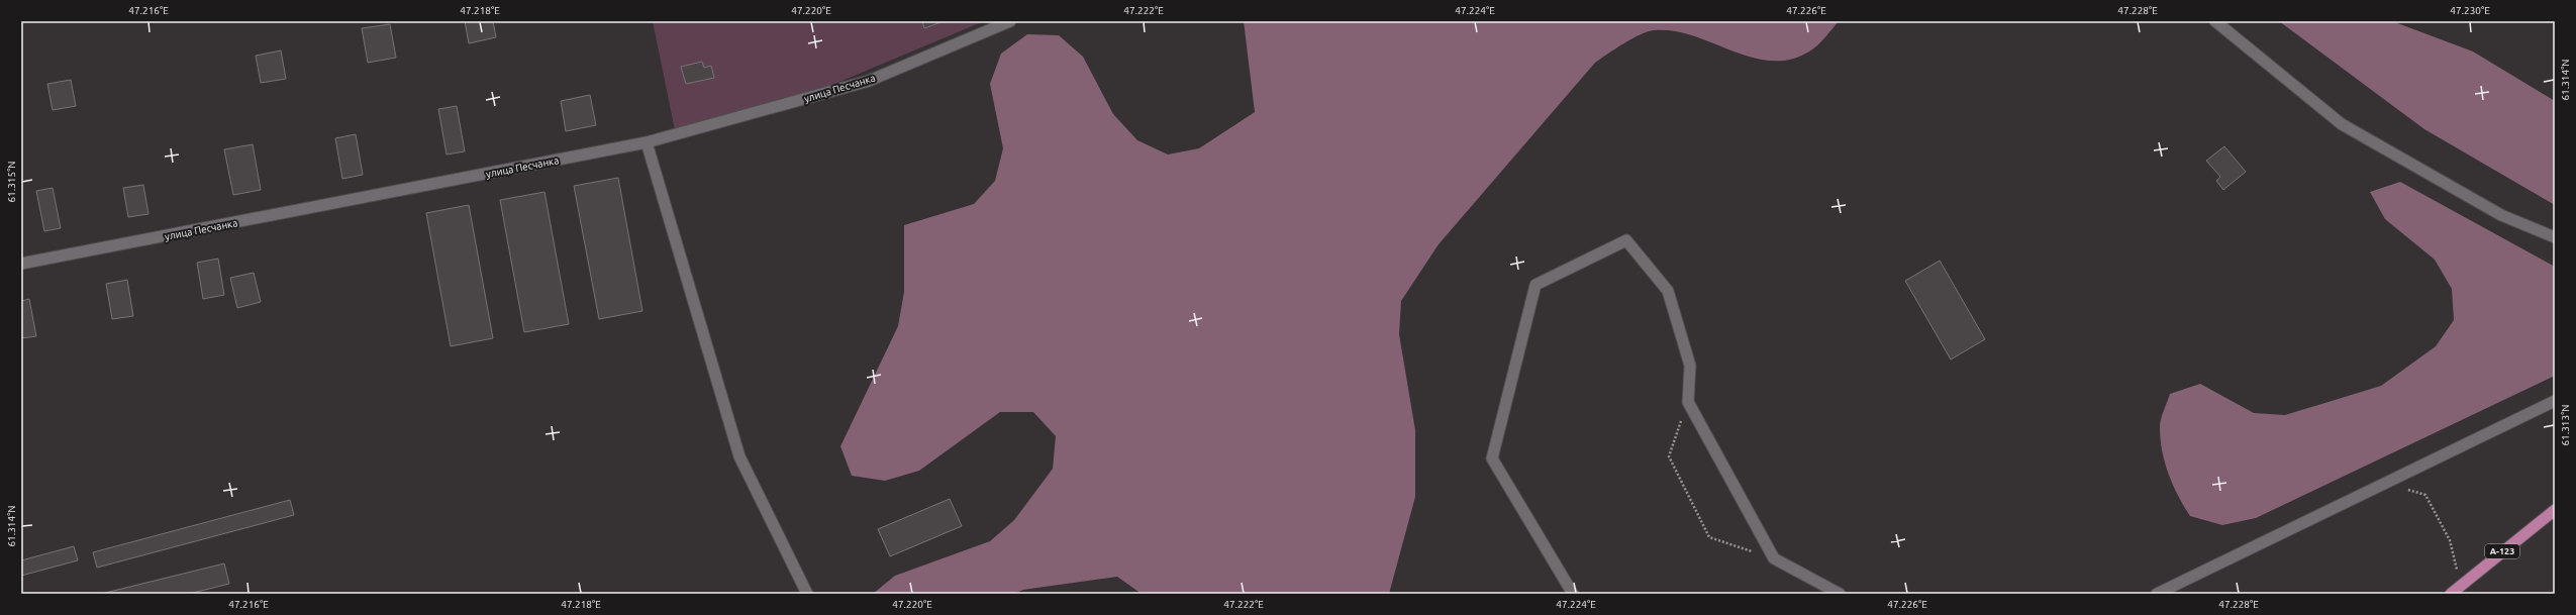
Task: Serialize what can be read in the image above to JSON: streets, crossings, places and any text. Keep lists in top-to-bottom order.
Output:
{
  "streets": {
    "main road": ["А-123"],
    "street": ["улица Песчанка"]
  },
  "coordinates": [
    "47.216°E",
    "47.218°E",
    "47.220°E",
    "47.222°E",
    "47.224°E",
    "47.226°E",
    "47.228°E",
    "47.230°E",
    "61.314°N",
    "61.315°N",
    "61.313°N"
  ]
}
